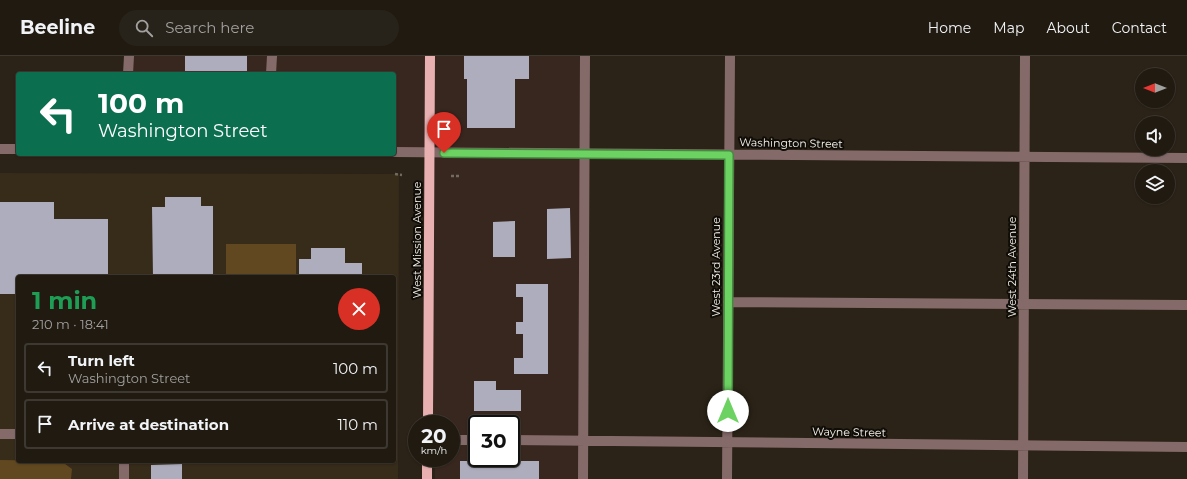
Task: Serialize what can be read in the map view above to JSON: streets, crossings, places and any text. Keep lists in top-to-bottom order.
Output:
{
  "streets": {
    "main road": ["West Mission Avenue"],
    "street": [
      "Washington Street",
      "West 23rd Avenue",
      "West 24th Avenue",
      "Wayne Street"
    ]
  },
  "crossings": [
    ["Washington Street", "West Mission Avenue"],
    ["Washington Street", "West 23rd Avenue"],
    ["Washington Street", "West 24th Avenue"],
    ["West 23rd Avenue", "Wayne Street"],
    ["West 24th Avenue", "Wayne Street"]
  ],
  "north": "left",
  "page": {
    "header": "Beeline",
    "search": "Search here",
    "nav": [
      "Home",
      "Map",
      "About",
      "Contact"
    ],
    "turn": ["100 m", "Washington Street"],
    "heading": ["1 min", "210 m · 18:41"],
    "list": [
      {
        "name": "Turn left",
        "note": "Washington Street",
        "value": "100 m"
      },
      {
        "name": "Arrive at destination",
        "value": "110 m"
      }
    ],
    "speed": "20 km/h",
    "limit": "30"
  }
}
